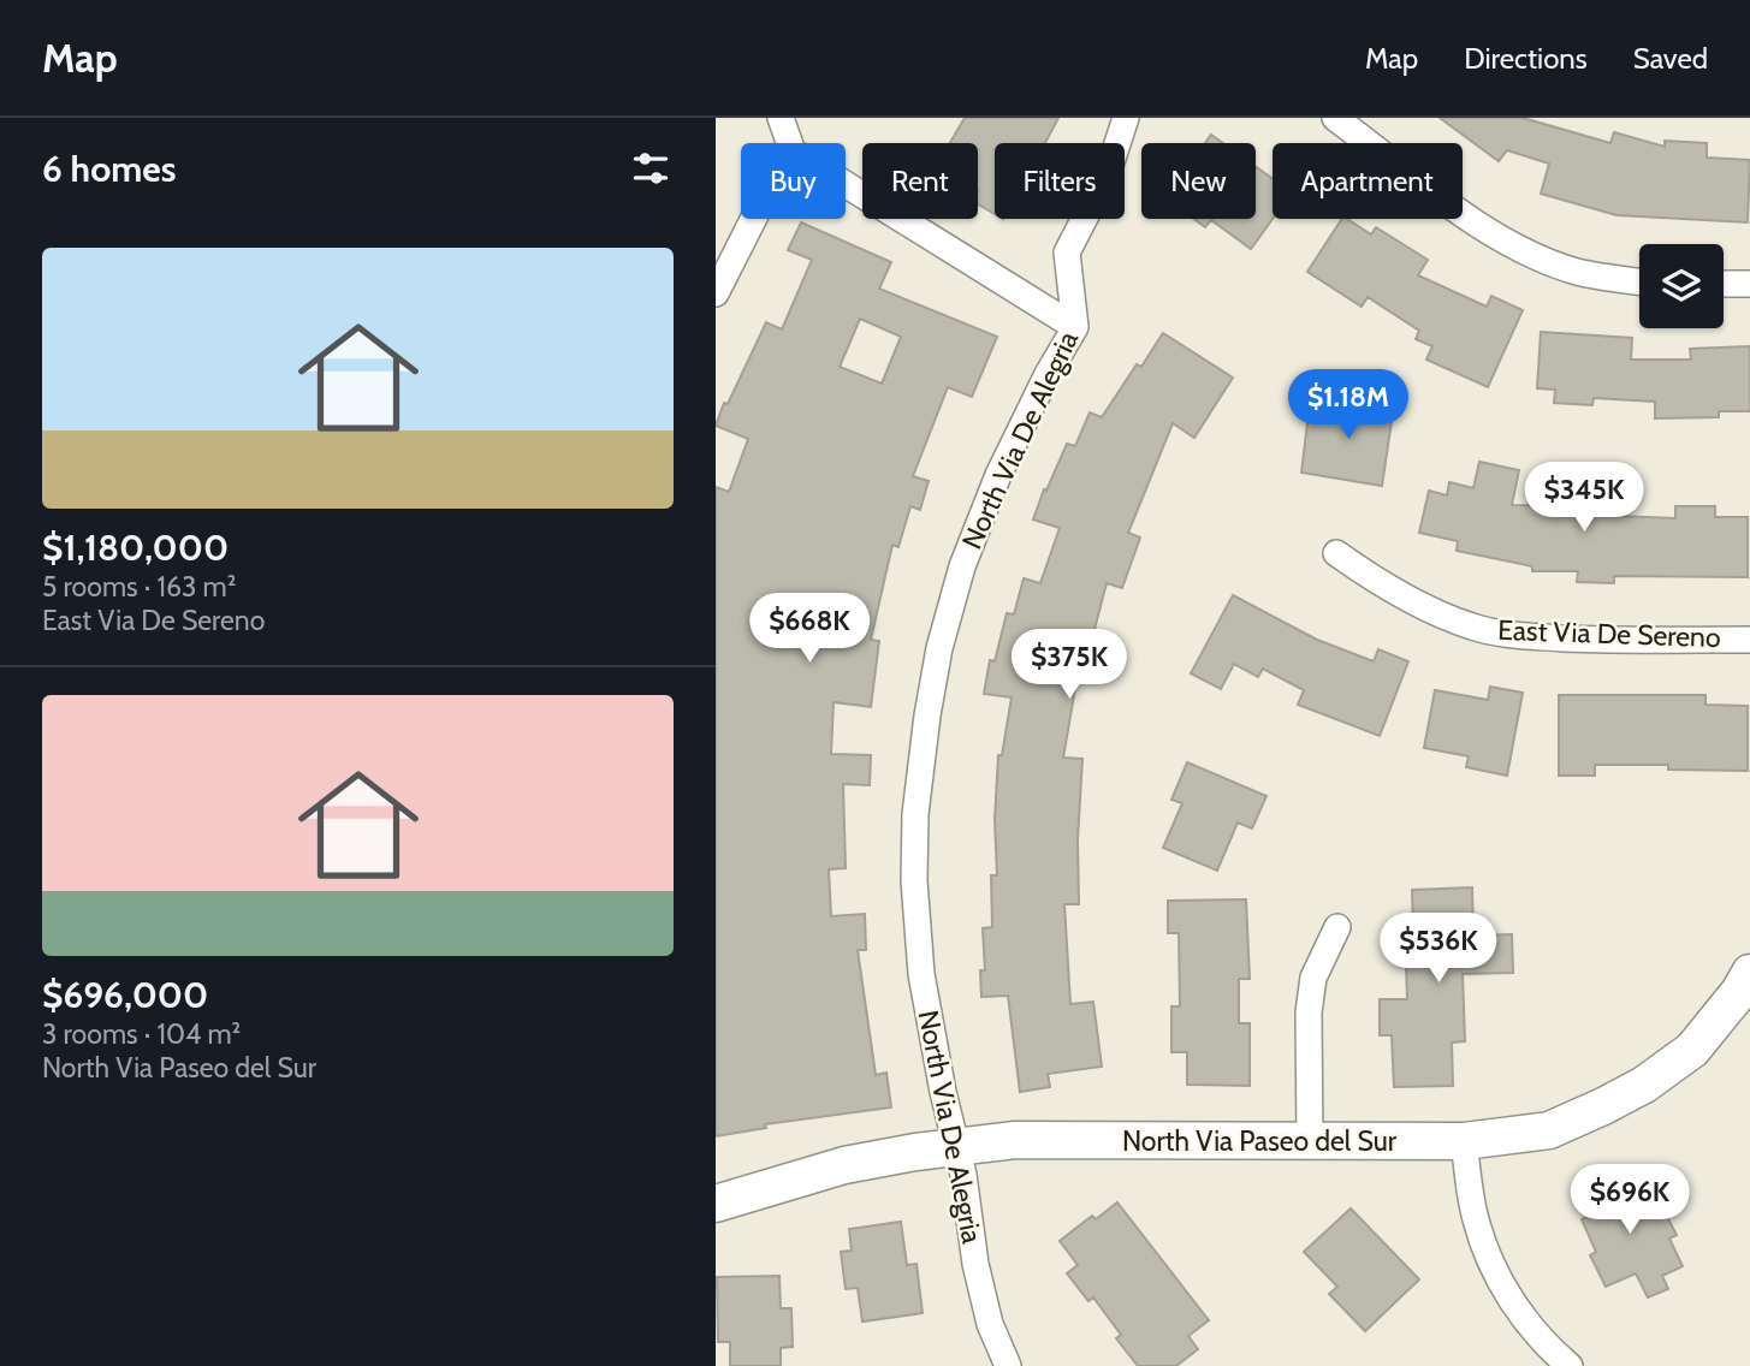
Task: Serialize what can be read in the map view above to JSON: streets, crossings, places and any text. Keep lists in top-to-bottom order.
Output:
{
  "streets": {
    "street": ["North Via De Alegria", "East Via De Sereno", "North Via Paseo del Sur"]
  },
  "crossings": [
    ["North Via De Alegria", "North Via Paseo del Sur"]
  ],
  "page": {
    "header": "Map",
    "nav": ["Map", "Directions", "Saved"],
    "heading": "6 homes",
    "chip": [
      "Buy",
      "Rent",
      "Filters",
      "New",
      "Apartment"
    ],
    "list": [
      {
        "name": "$1,180,000",
        "note": "5 rooms · 163 m² · East Via De Sereno"
      },
      {
        "name": "$696,000",
        "note": "3 rooms · 104 m² · North Via Paseo del Sur"
      }
    ],
    "price": [
      "$1.18M",
      "$345K",
      "$668K",
      "$375K",
      "$536K",
      "$696K"
    ]
  }
}
